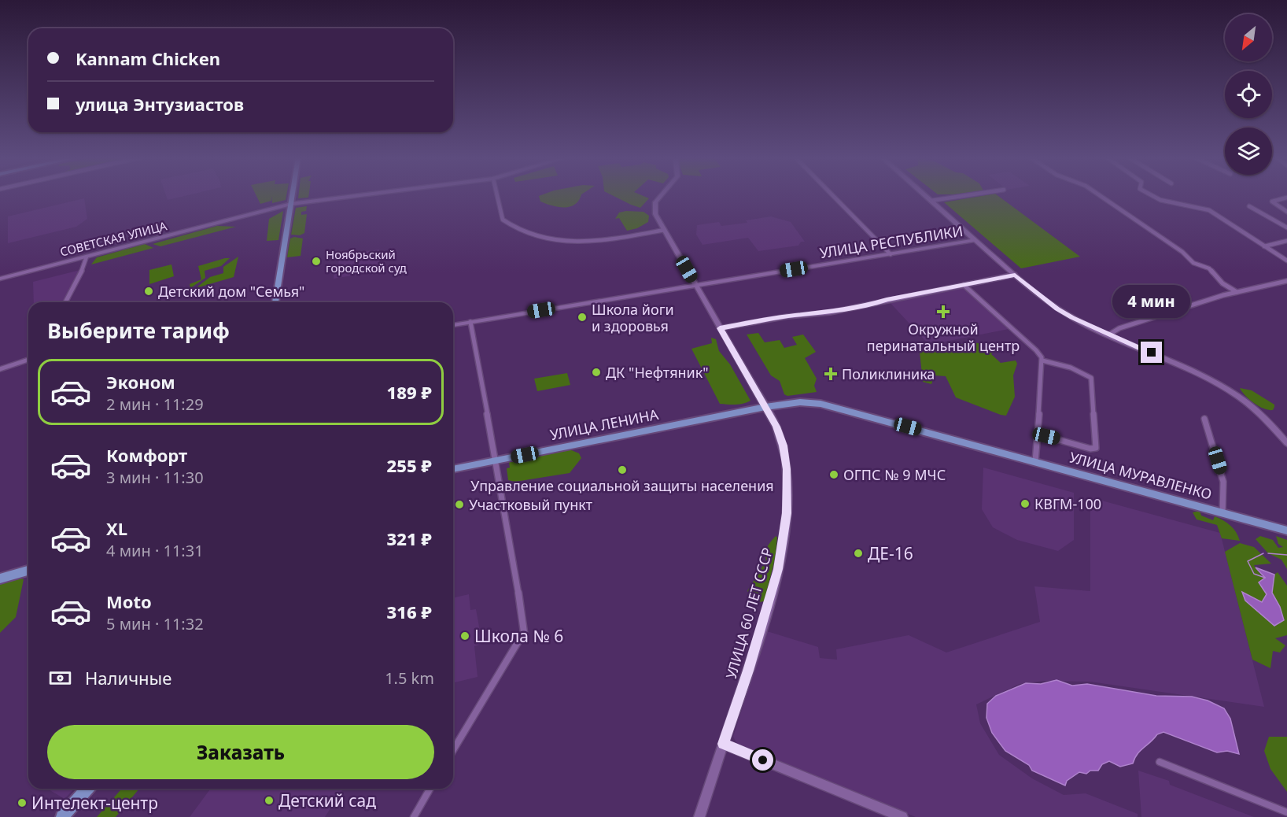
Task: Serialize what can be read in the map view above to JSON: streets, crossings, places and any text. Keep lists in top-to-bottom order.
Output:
{
  "streets": {
    "main road": [
      "СОВЕТСКАЯ УЛИЦА",
      "УЛИЦА РЕСПУБЛИКИ",
      "УЛИЦА ЛЕНИНА",
      "УЛИЦА МУРАВЛЕНКО",
      "УЛИЦА 60 ЛЕТ СССР"
    ]
  },
  "crossings": [
    ["УЛИЦА РЕСПУБЛИКИ", "УЛИЦА 60 ЛЕТ СССР"],
    ["УЛИЦА ЛЕНИНА", "УЛИЦА МУРАВЛЕНКО"],
    ["УЛИЦА ЛЕНИНА", "УЛИЦА 60 ЛЕТ СССР"],
    ["УЛИЦА МУРАВЛЕНКО", "УЛИЦА 60 ЛЕТ СССР"]
  ],
  "places": {
    "other": [
      "Ноябрьский городской суд",
      "Детский дом \"Семья\"",
      "Школа йоги и здоровья",
      "ДК \"Нефтяник\"",
      "Управление социальной защиты населения",
      "ОГПС № 9 МЧС",
      "КВГМ-100",
      "Участковый пункт",
      "ДЕ-16",
      "Школа № 6",
      "Детский сад",
      "Интелект-центр"
    ],
    "health": ["Окружной перинатальный центр", "Поликлиника"]
  },
  "north": "bottom left",
  "page": {
    "banner": ["Kannam Chicken", "улица Энтузиастов"],
    "bubble": "4 мин",
    "heading": "Выберите тариф",
    "list": [
      {
        "name": "Эконом",
        "note": "2 мин · 11:29",
        "value": "189 ₽"
      },
      {
        "name": "Комфорт",
        "note": "3 мин · 11:30",
        "value": "255 ₽"
      },
      {
        "name": "XL",
        "note": "4 мин · 11:31",
        "value": "321 ₽"
      },
      {
        "name": "Moto",
        "note": "5 мин · 11:32",
        "value": "316 ₽"
      }
    ],
    "pay": ["Наличные", "1.5 km"],
    "buttons": "Заказать"
  }
}
